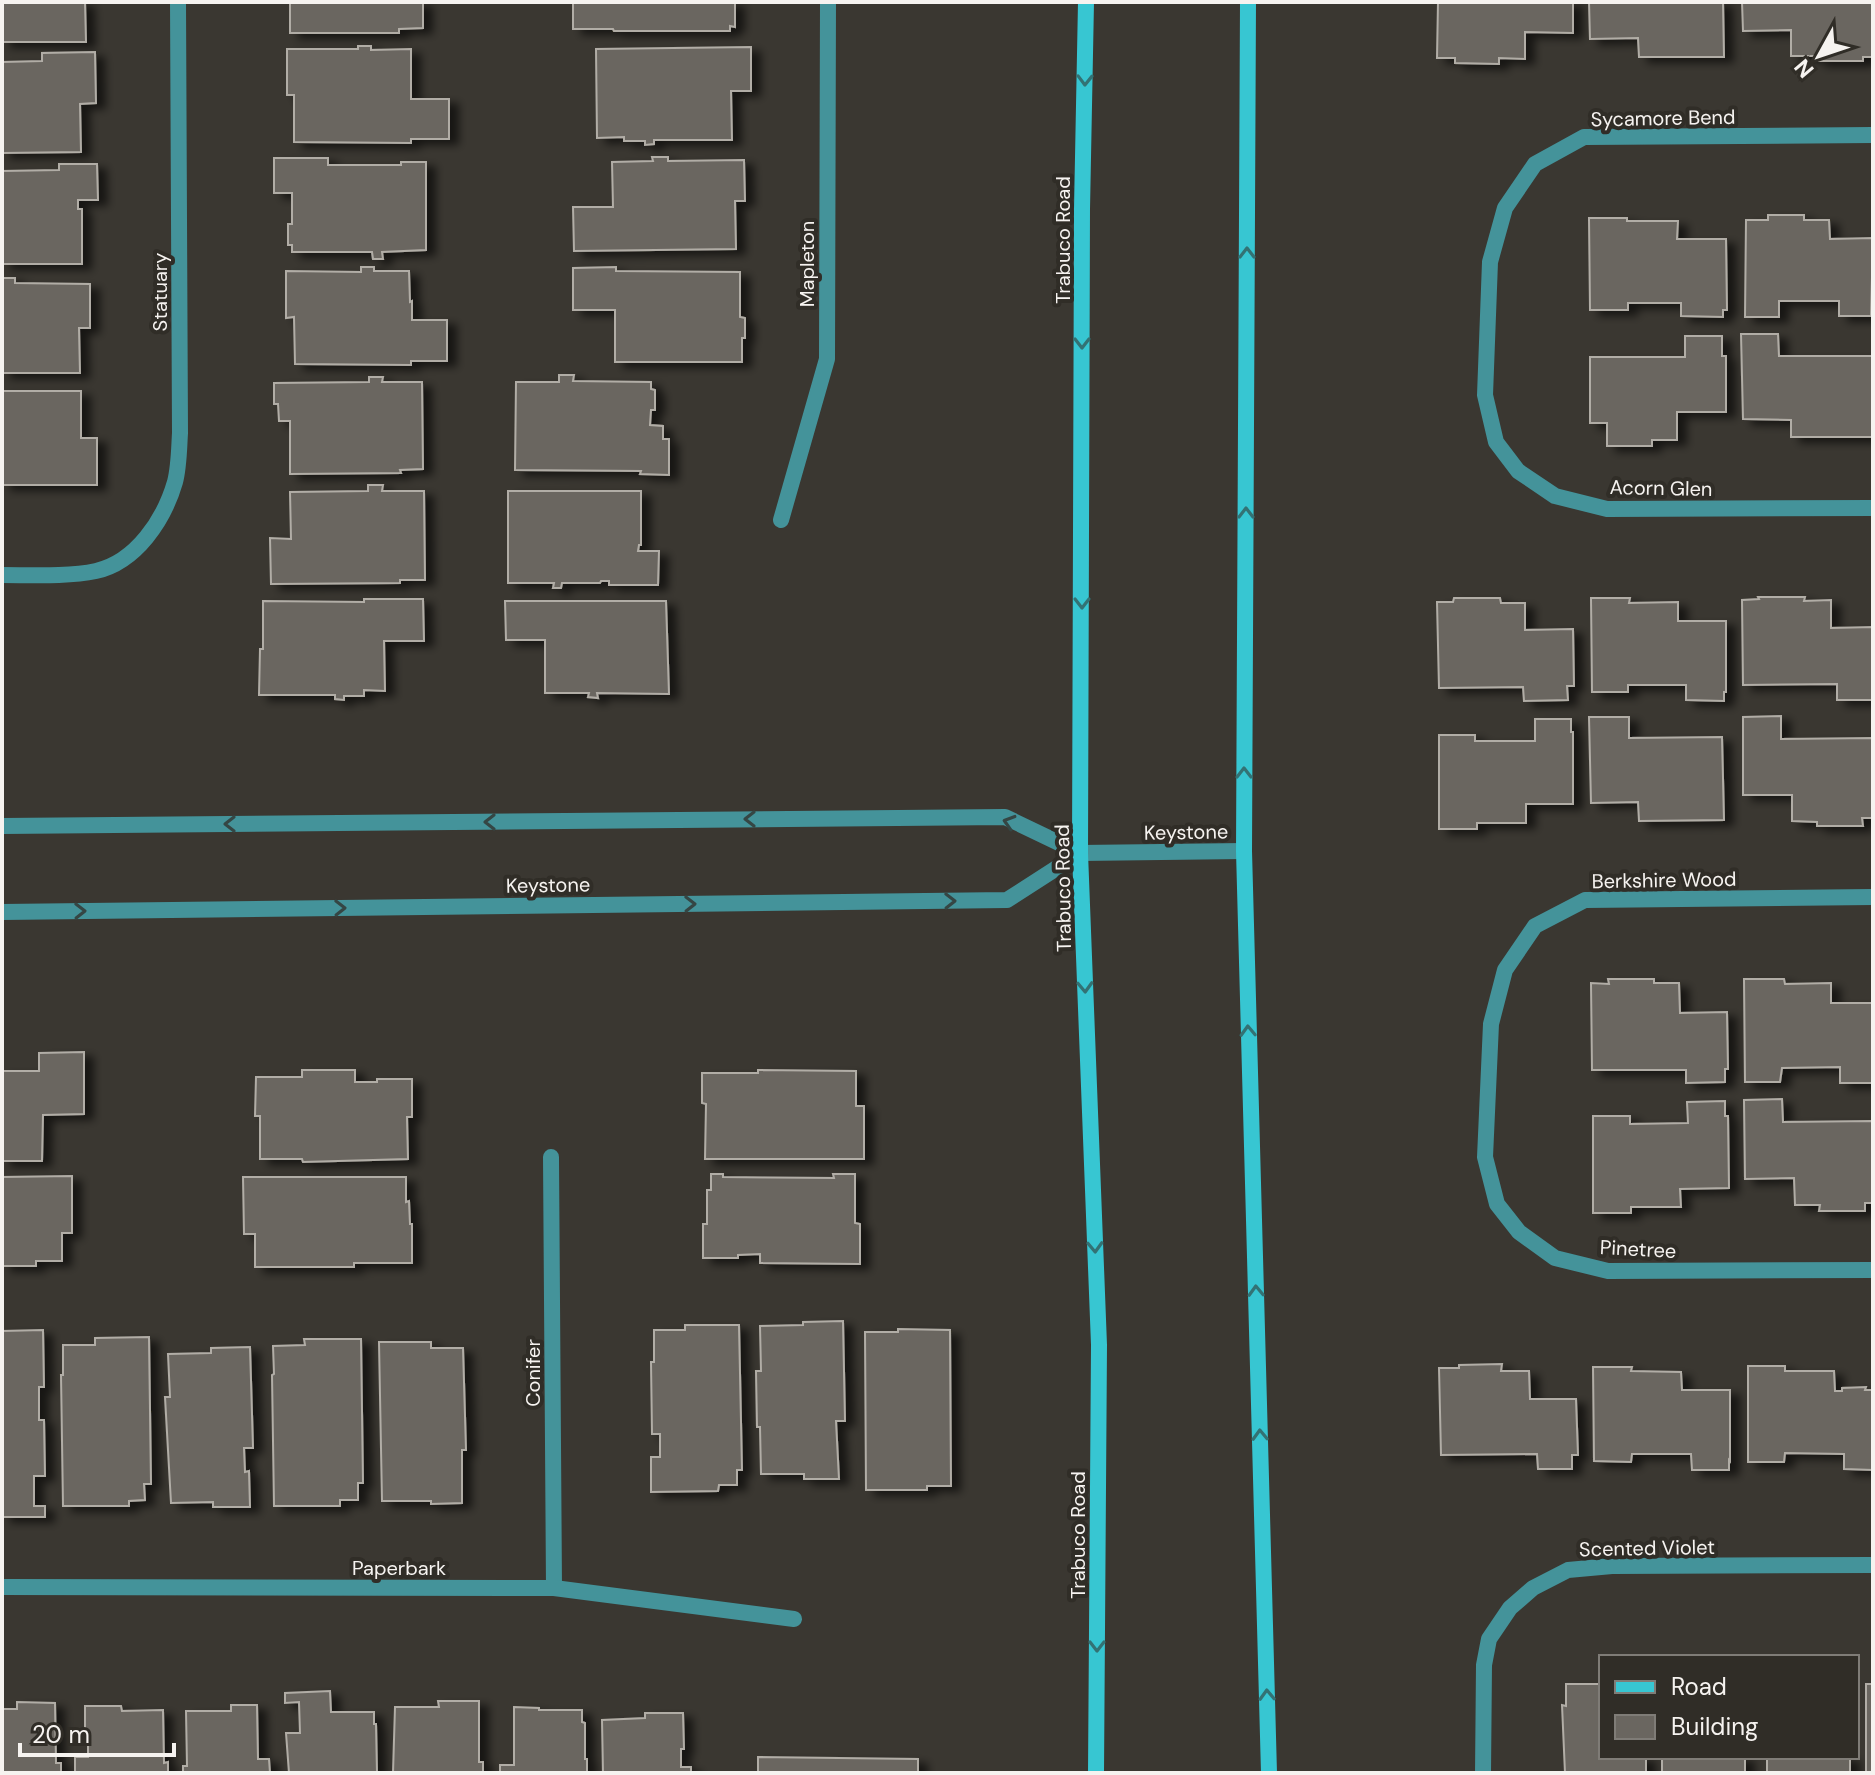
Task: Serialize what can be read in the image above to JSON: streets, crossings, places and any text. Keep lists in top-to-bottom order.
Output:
{
  "streets": {
    "main road": ["Trabuco Road"],
    "street": [
      "Sycamore Bend",
      "Mapleton",
      "Statuary",
      "Acorn Glen",
      "Keystone",
      "Berkshire Wood",
      "Pinetree",
      "Conifer",
      "Scented Violet",
      "Paperbark"
    ]
  },
  "crossings": [
    ["Sycamore Bend", "Acorn Glen"],
    ["Trabuco Road", "Keystone"],
    ["Berkshire Wood", "Pinetree"],
    ["Conifer", "Paperbark"]
  ],
  "one_way": ["Trabuco Road"],
  "legend": ["Road", "Building"],
  "scale_bar": "20 m",
  "north": "bottom left"
}
